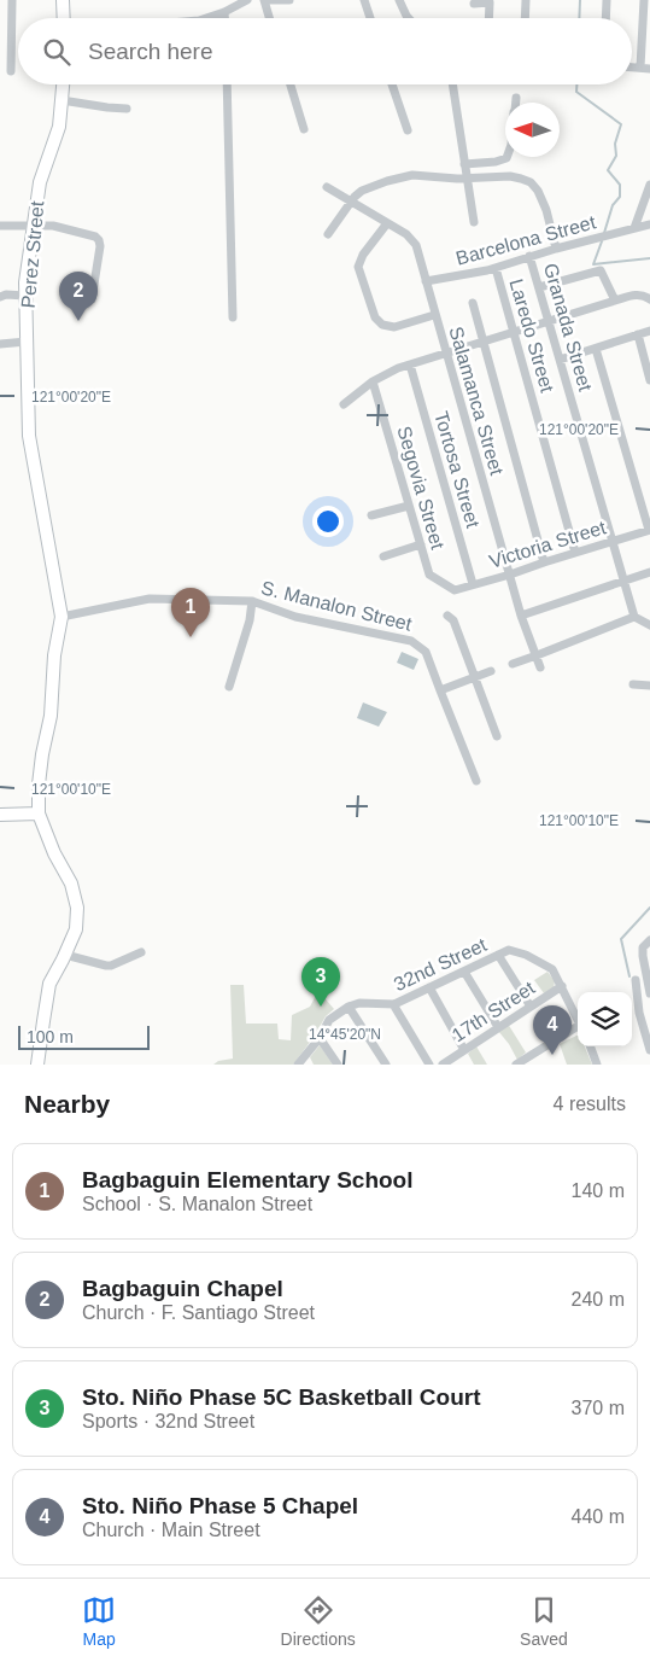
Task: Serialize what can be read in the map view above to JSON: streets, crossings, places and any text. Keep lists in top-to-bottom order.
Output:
{
  "streets": {
    "street": [
      "Barcelona Street",
      "Perez Street",
      "Granada Street",
      "Laredo Street",
      "Salamanca Street",
      "Tortosa Street",
      "Segovia Street",
      "Victoria Street",
      "S. Manalon Street",
      "32nd Street",
      "17th Street"
    ]
  },
  "crossings": [
    ["Barcelona Street", "Granada Street"],
    ["Barcelona Street", "Laredo Street"],
    ["Barcelona Street", "Salamanca Street"],
    ["Perez Street", "S. Manalon Street"],
    ["Granada Street", "Victoria Street"],
    ["Laredo Street", "Victoria Street"],
    ["Salamanca Street", "Victoria Street"],
    ["Tortosa Street", "Victoria Street"],
    ["Segovia Street", "Victoria Street"],
    ["32nd Street", "17th Street"]
  ],
  "scale_bar": "100 m",
  "north": "left",
  "page": {
    "search": "Search here",
    "pins": [
      "2",
      "1",
      "3",
      "4"
    ],
    "scale": "100 m",
    "heading": ["Nearby", "4 results"],
    "list": [
      {
        "mark": "1",
        "name": "Bagbaguin Elementary School",
        "note": "School · S. Manalon Street",
        "value": "140 m"
      },
      {
        "mark": "2",
        "name": "Bagbaguin Chapel",
        "note": "Church · F. Santiago Street",
        "value": "240 m"
      },
      {
        "mark": "3",
        "name": "Sto. Niño Phase 5C Basketball Court",
        "note": "Sports · 32nd Street",
        "value": "370 m"
      },
      {
        "mark": "4",
        "name": "Sto. Niño Phase 5 Chapel",
        "note": "Church · Main Street",
        "value": "440 m"
      }
    ],
    "nav": ["Map", "Directions", "Saved"]
  },
  "coordinates": ["121°00'20\"E", "121°00'10\"E", "14°45'20\"N"]
}
